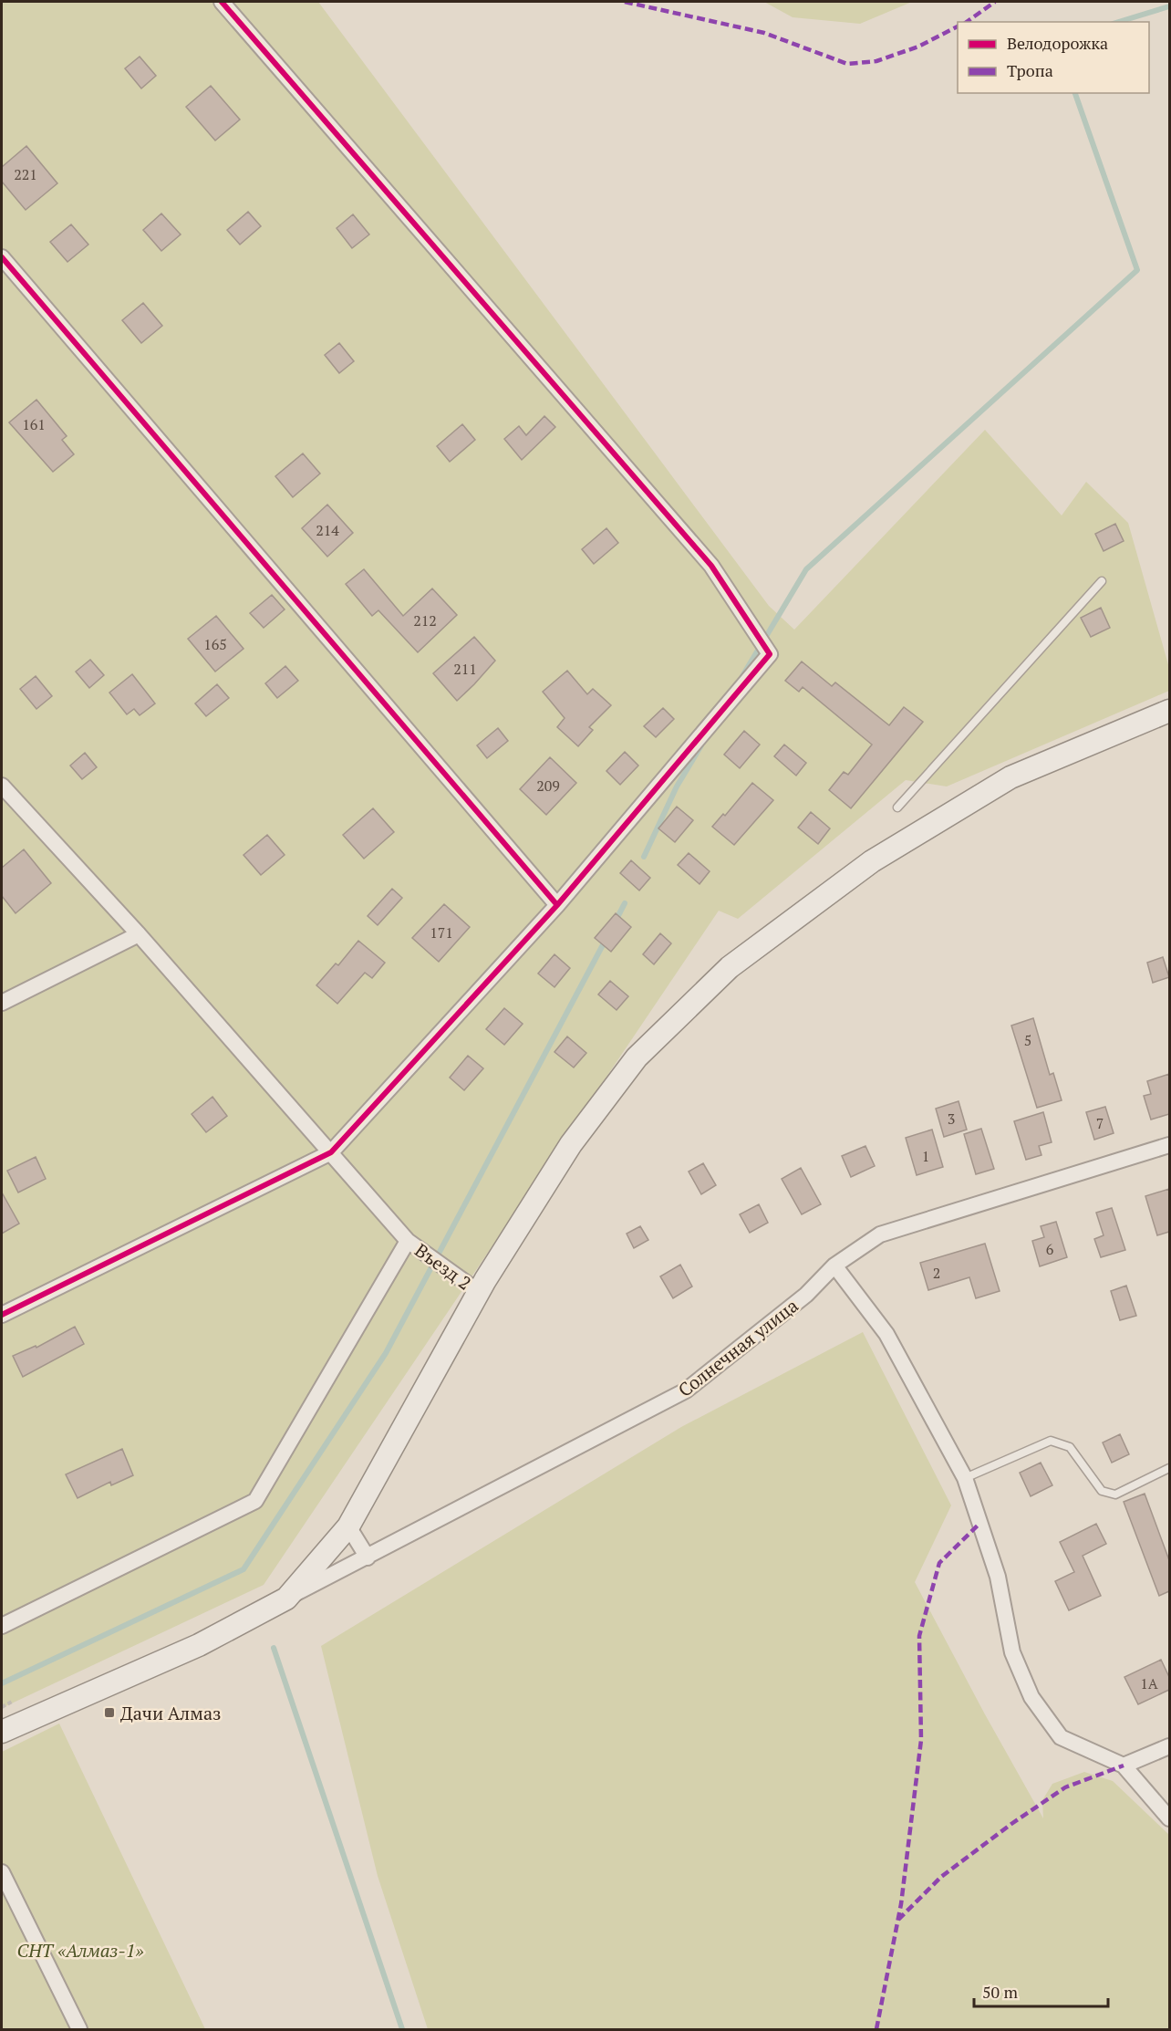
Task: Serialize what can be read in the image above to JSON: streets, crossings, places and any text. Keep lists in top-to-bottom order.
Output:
{
  "streets": {
    "street": ["Въезд 2", "Солнечная улица"]
  },
  "parks": ["СНТ «Алмаз-1»"],
  "places": {
    "transit": ["Дачи Алмаз"]
  },
  "house_numbers": [
    "221",
    "161",
    "214",
    "212",
    "165",
    "211",
    "209",
    "171",
    "5",
    "3",
    "7",
    "1",
    "6",
    "2",
    "1А"
  ],
  "legend": ["Велодорожка", "Тропа"],
  "scale_bar": "50 m"
}
